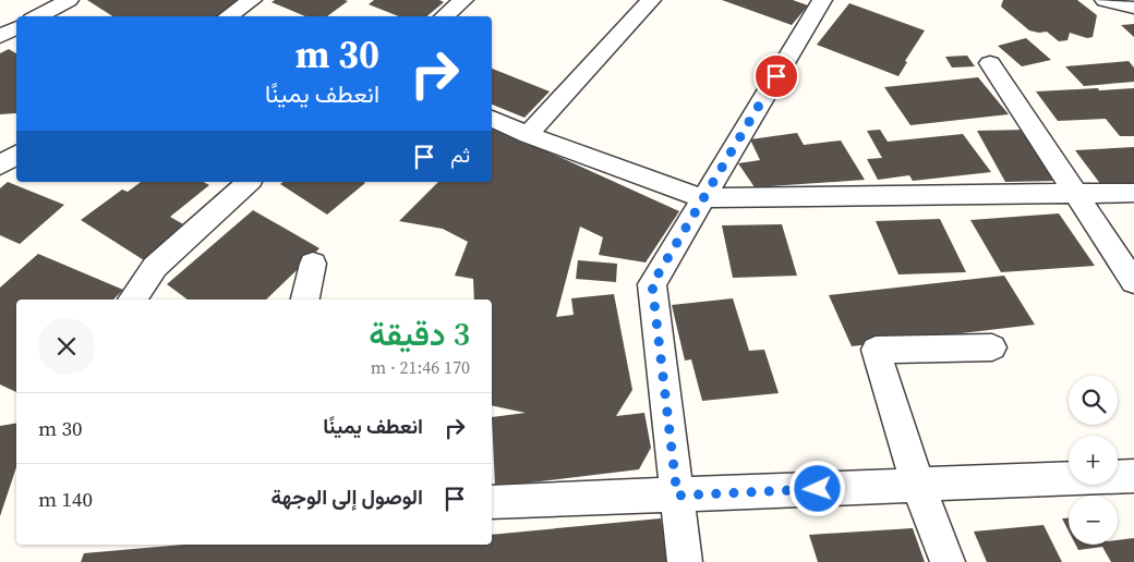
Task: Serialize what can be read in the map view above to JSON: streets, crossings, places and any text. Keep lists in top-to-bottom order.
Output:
{
  "page": {
    "turn": ["30 m", "انعطف يمينًا"],
    "then": "ثم",
    "heading": ["3 دقيقة", "170 m · 21:46"],
    "map_buttons": ["+", "−"],
    "list": [
      {
        "name": "انعطف يمينًا",
        "value": "30 m"
      },
      {
        "name": "الوصول إلى الوجهة",
        "value": "140 m"
      }
    ]
  }
}
